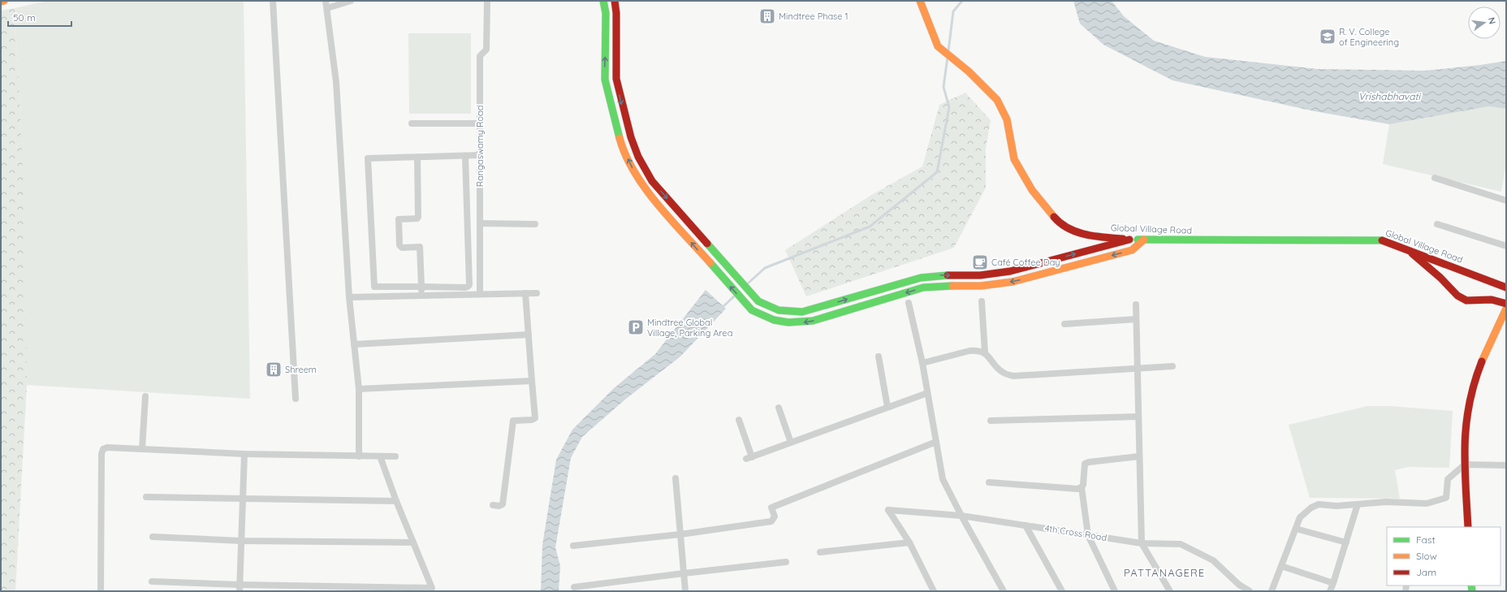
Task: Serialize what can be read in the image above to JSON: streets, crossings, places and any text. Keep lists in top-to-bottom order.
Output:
{
  "streets": {
    "street": ["Rangaswamy Road", "Global Village Road", "4th Cross Road"]
  },
  "districts": ["PATTANAGERE"],
  "water": ["Vrishabhavati"],
  "places": {
    "building": ["Mindtree Phase 1", "Shreem"],
    "school or university": ["R. V. College of Engineering"],
    "cafe": ["Café Coffee Day"],
    "parking": ["Mindtree Global Village, Parking Area"]
  },
  "legend": ["Fast", "Slow", "Jam"],
  "scale_bar": "50 m",
  "north": "right"
}
